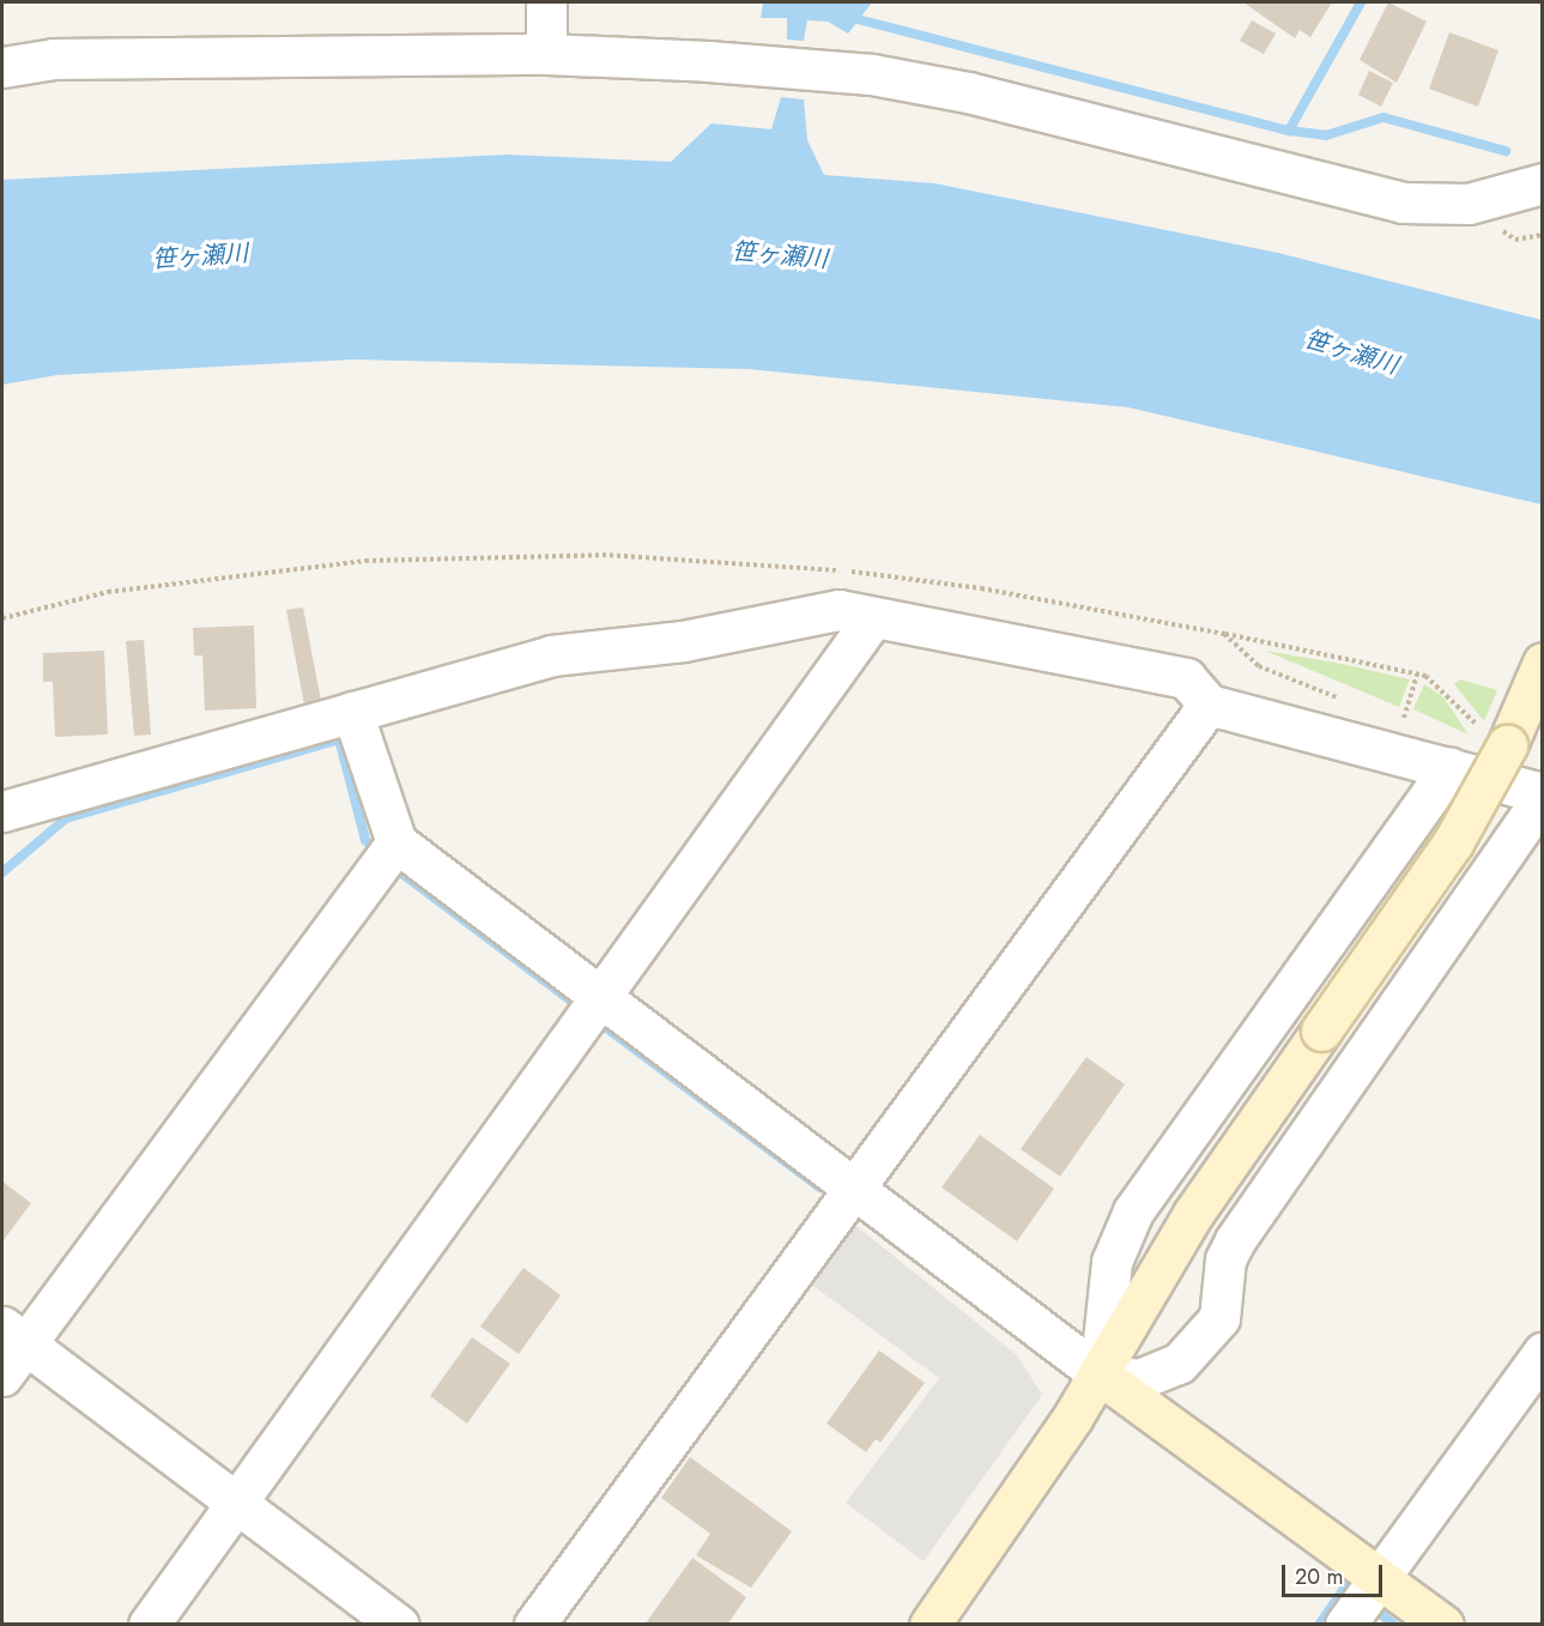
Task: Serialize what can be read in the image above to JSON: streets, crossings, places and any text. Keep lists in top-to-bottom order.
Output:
{
  "water": ["笹ヶ瀬川"],
  "scale_bar": "20 m"
}
